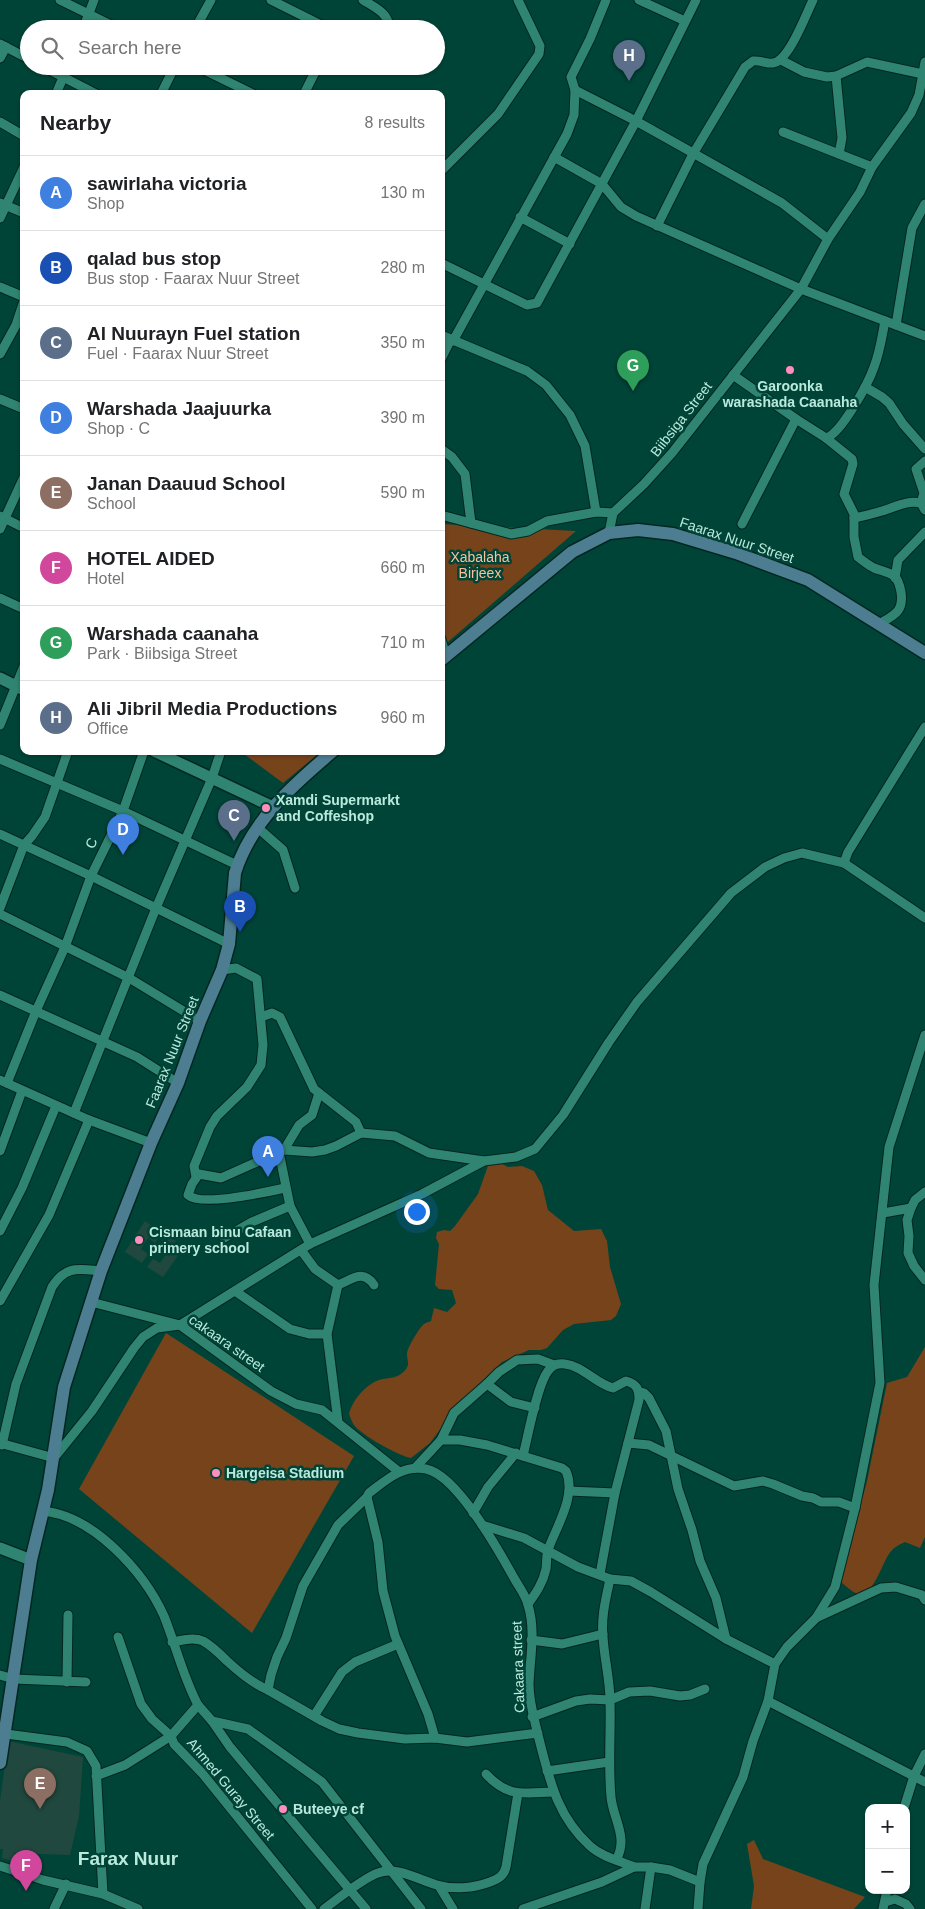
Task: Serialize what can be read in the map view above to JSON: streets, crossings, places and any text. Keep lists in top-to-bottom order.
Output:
{
  "streets": {
    "main road": ["Faarax Nuur Street"],
    "street": [
      "Biibsiga Street",
      "C",
      "cakaara street",
      "Cakaara street",
      "Ahmed Guray Street"
    ]
  },
  "crossings": [
    ["Faarax Nuur Street", "cakaara street"]
  ],
  "districts": ["Farax Nuur"],
  "parks": ["Xabalaha Birjeex"],
  "places": [
    "Garoonka warashada Caanaha",
    "Xamdi Supermarkt and Coffeshop",
    "Cismaan binu Cafaan primery school",
    "Hargeisa Stadium",
    "Buteeye cf"
  ],
  "page": {
    "search": "Search here",
    "pins": [
      "H",
      "G",
      "C",
      "D",
      "B",
      "A",
      "E",
      "F"
    ],
    "heading": ["Nearby", "8 results"],
    "list": [
      {
        "mark": "A",
        "name": "sawirlaha victoria",
        "note": "Shop",
        "value": "130 m"
      },
      {
        "mark": "B",
        "name": "qalad bus stop",
        "note": "Bus stop · Faarax Nuur Street",
        "value": "280 m"
      },
      {
        "mark": "C",
        "name": "Al Nuurayn Fuel station",
        "note": "Fuel · Faarax Nuur Street",
        "value": "350 m"
      },
      {
        "mark": "D",
        "name": "Warshada Jaajuurka",
        "note": "Shop · C",
        "value": "390 m"
      },
      {
        "mark": "E",
        "name": "Janan Daauud School",
        "note": "School",
        "value": "590 m"
      },
      {
        "mark": "F",
        "name": "HOTEL AIDED",
        "note": "Hotel",
        "value": "660 m"
      },
      {
        "mark": "G",
        "name": "Warshada caanaha",
        "note": "Park · Biibsiga Street",
        "value": "710 m"
      },
      {
        "mark": "H",
        "name": "Ali Jibril Media Productions",
        "note": "Office",
        "value": "960 m"
      }
    ],
    "map_buttons": ["+", "−"]
  }
}
